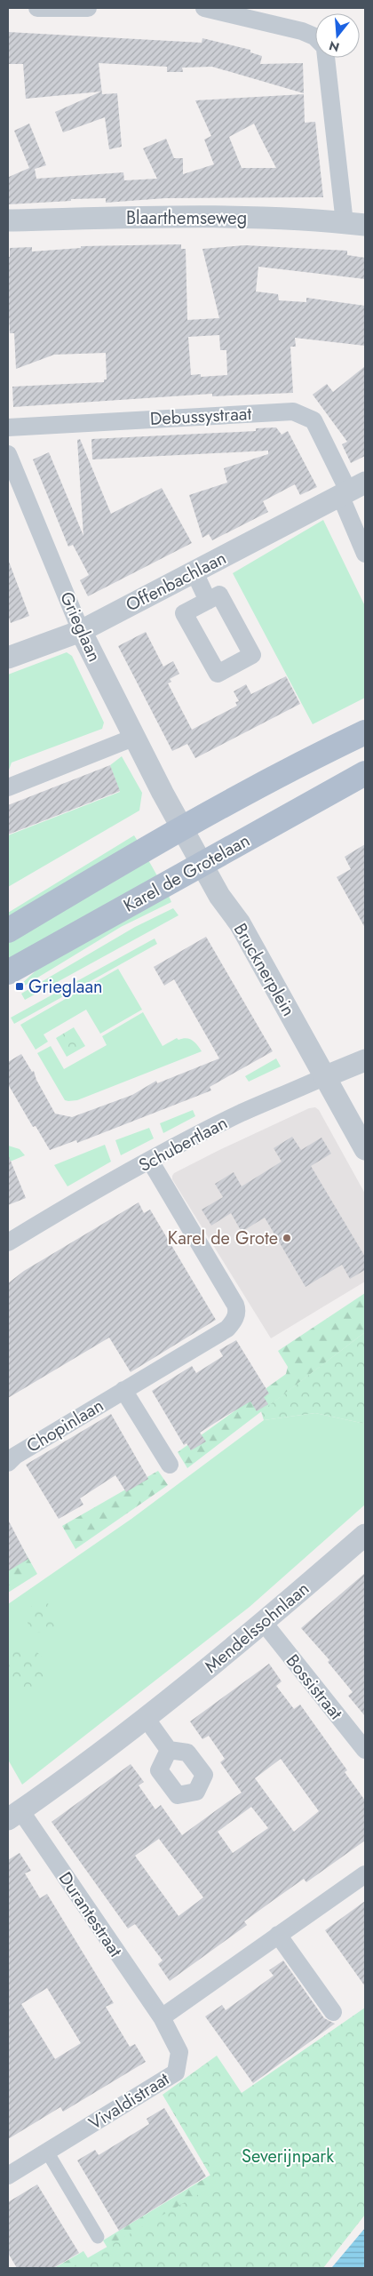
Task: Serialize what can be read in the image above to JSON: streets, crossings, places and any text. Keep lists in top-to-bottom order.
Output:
{
  "streets": {
    "main road": ["Karel de Grotelaan"],
    "street": [
      "Blaarthemseweg",
      "Debussystraat",
      "Offenbachlaan",
      "Grieglaan",
      "Brucknerplein",
      "Schubertlaan",
      "Chopinlaan",
      "Mendelssohnlaan",
      "Bossistraat",
      "Durantestraat",
      "Vivaldistraat"
    ]
  },
  "crossings": [
    ["Debussystraat", "Offenbachlaan"],
    ["Offenbachlaan", "Grieglaan"],
    ["Grieglaan", "Karel de Grotelaan"],
    ["Grieglaan", "Brucknerplein"],
    ["Karel de Grotelaan", "Brucknerplein"],
    ["Brucknerplein", "Schubertlaan"],
    ["Schubertlaan", "Chopinlaan"],
    ["Mendelssohnlaan", "Bossistraat"],
    ["Mendelssohnlaan", "Durantestraat"],
    ["Durantestraat", "Vivaldistraat"]
  ],
  "parks": ["Severijnpark"],
  "places": {
    "transit": ["Grieglaan"],
    "other": ["Karel de Grote"]
  },
  "north": "bottom"
}
